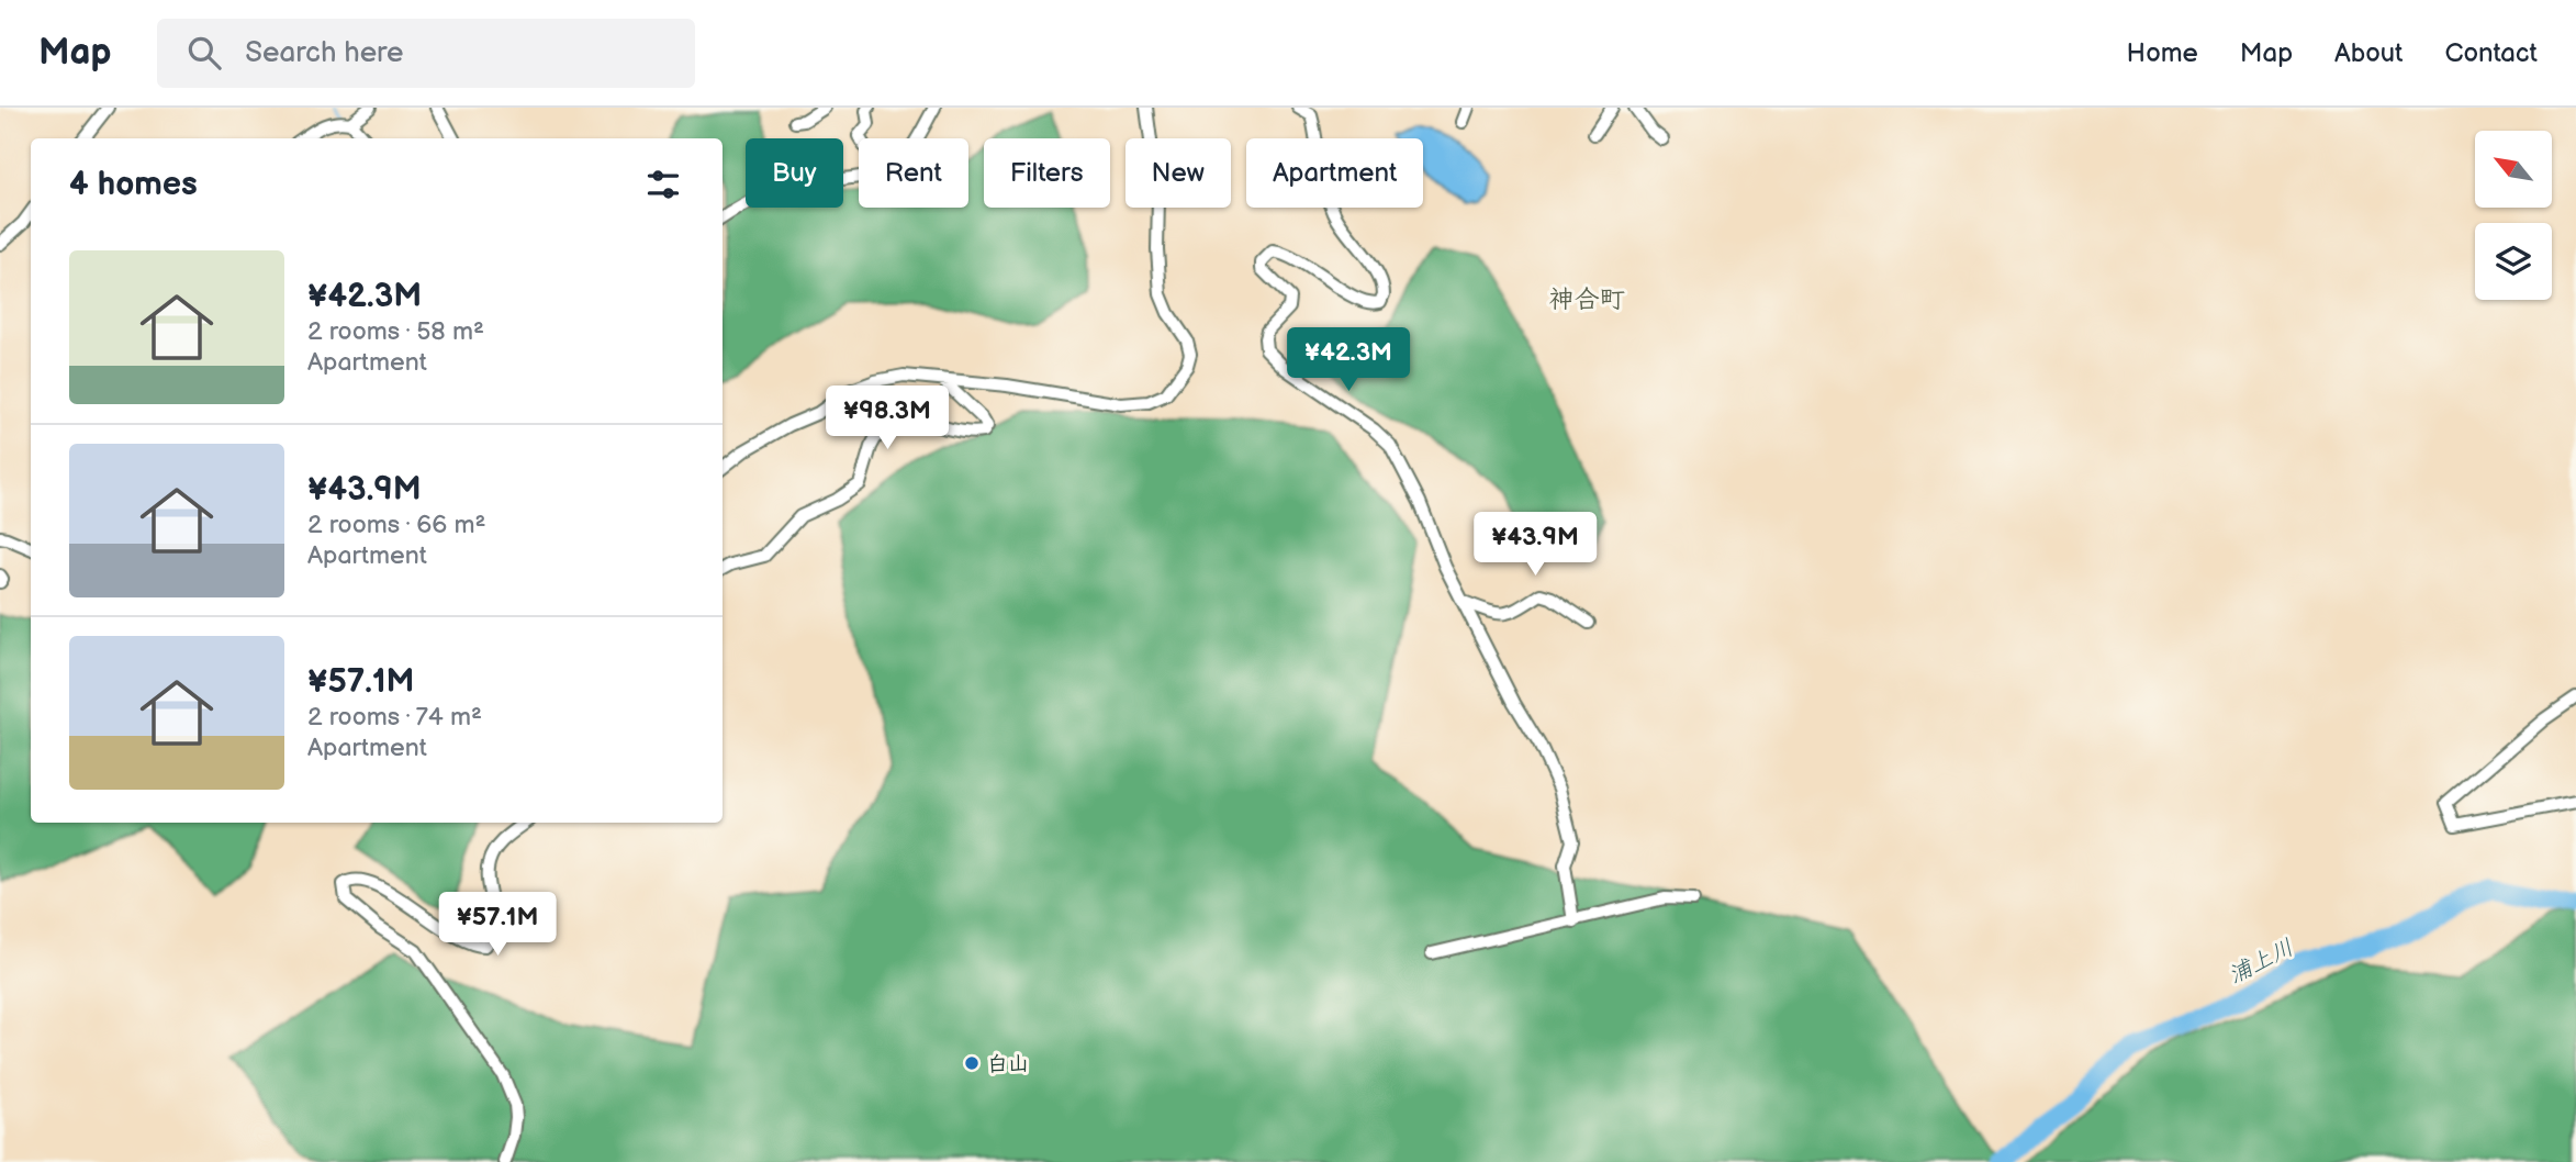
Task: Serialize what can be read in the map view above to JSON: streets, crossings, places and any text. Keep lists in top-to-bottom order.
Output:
{
  "districts": ["神合町"],
  "water": ["浦上川"],
  "places": ["白山"],
  "north": "top left",
  "page": {
    "header": "Map",
    "search": "Search here",
    "nav": [
      "Home",
      "Map",
      "About",
      "Contact"
    ],
    "chip": [
      "Buy",
      "Rent",
      "Filters",
      "New",
      "Apartment"
    ],
    "heading": "4 homes",
    "list": [
      {
        "name": "¥42.3M",
        "note": "2 rooms · 58 m² · Apartment"
      },
      {
        "name": "¥43.9M",
        "note": "2 rooms · 66 m² · Apartment"
      },
      {
        "name": "¥57.1M",
        "note": "2 rooms · 74 m² · Apartment"
      }
    ],
    "price": [
      "¥42.3M",
      "¥98.3M",
      "¥43.9M",
      "¥57.1M"
    ]
  }
}
